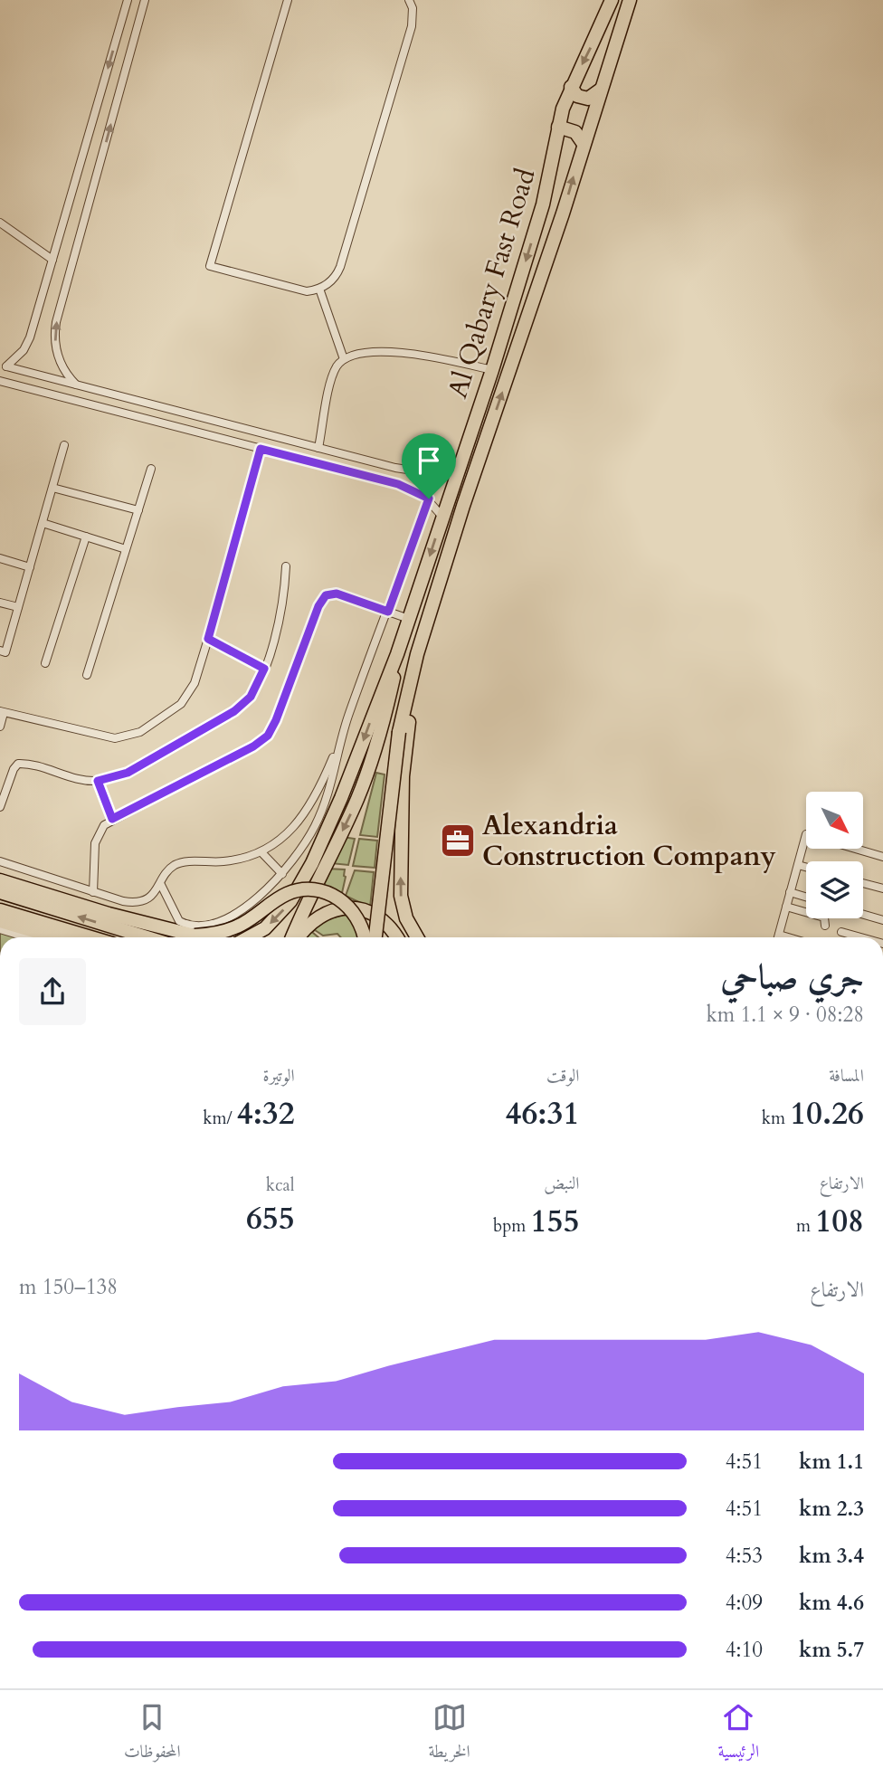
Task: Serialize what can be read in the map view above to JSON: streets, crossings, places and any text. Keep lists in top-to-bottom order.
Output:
{
  "streets": {
    "highway": ["Al Qabary Fast Road"]
  },
  "places": {
    "office": ["Alexandria Construction Company"]
  },
  "north": "bottom right",
  "page": {
    "heading": ["جري صباحي", "08:28 · 9 × 1.1 km"],
    "stats": [
      ["المسافة", "10.26 km"],
      ["الوقت", "46:31"],
      ["الوتيرة", "4:32 /km"],
      ["الارتفاع", "108 m"],
      ["النبض", "155 bpm"],
      ["kcal", "655"]
    ],
    "chart": ["الارتفاع", "138–150 m"],
    "list": [
      {
        "name": "1.1 km",
        "note": "4:51"
      },
      {
        "name": "2.3 km",
        "note": "4:51"
      },
      {
        "name": "3.4 km",
        "note": "4:53"
      },
      {
        "name": "4.6 km",
        "note": "4:09"
      },
      {
        "name": "5.7 km",
        "note": "4:10"
      }
    ],
    "tabs": ["الرئيسية", "الخريطة", "المحفوظات"]
  }
}
